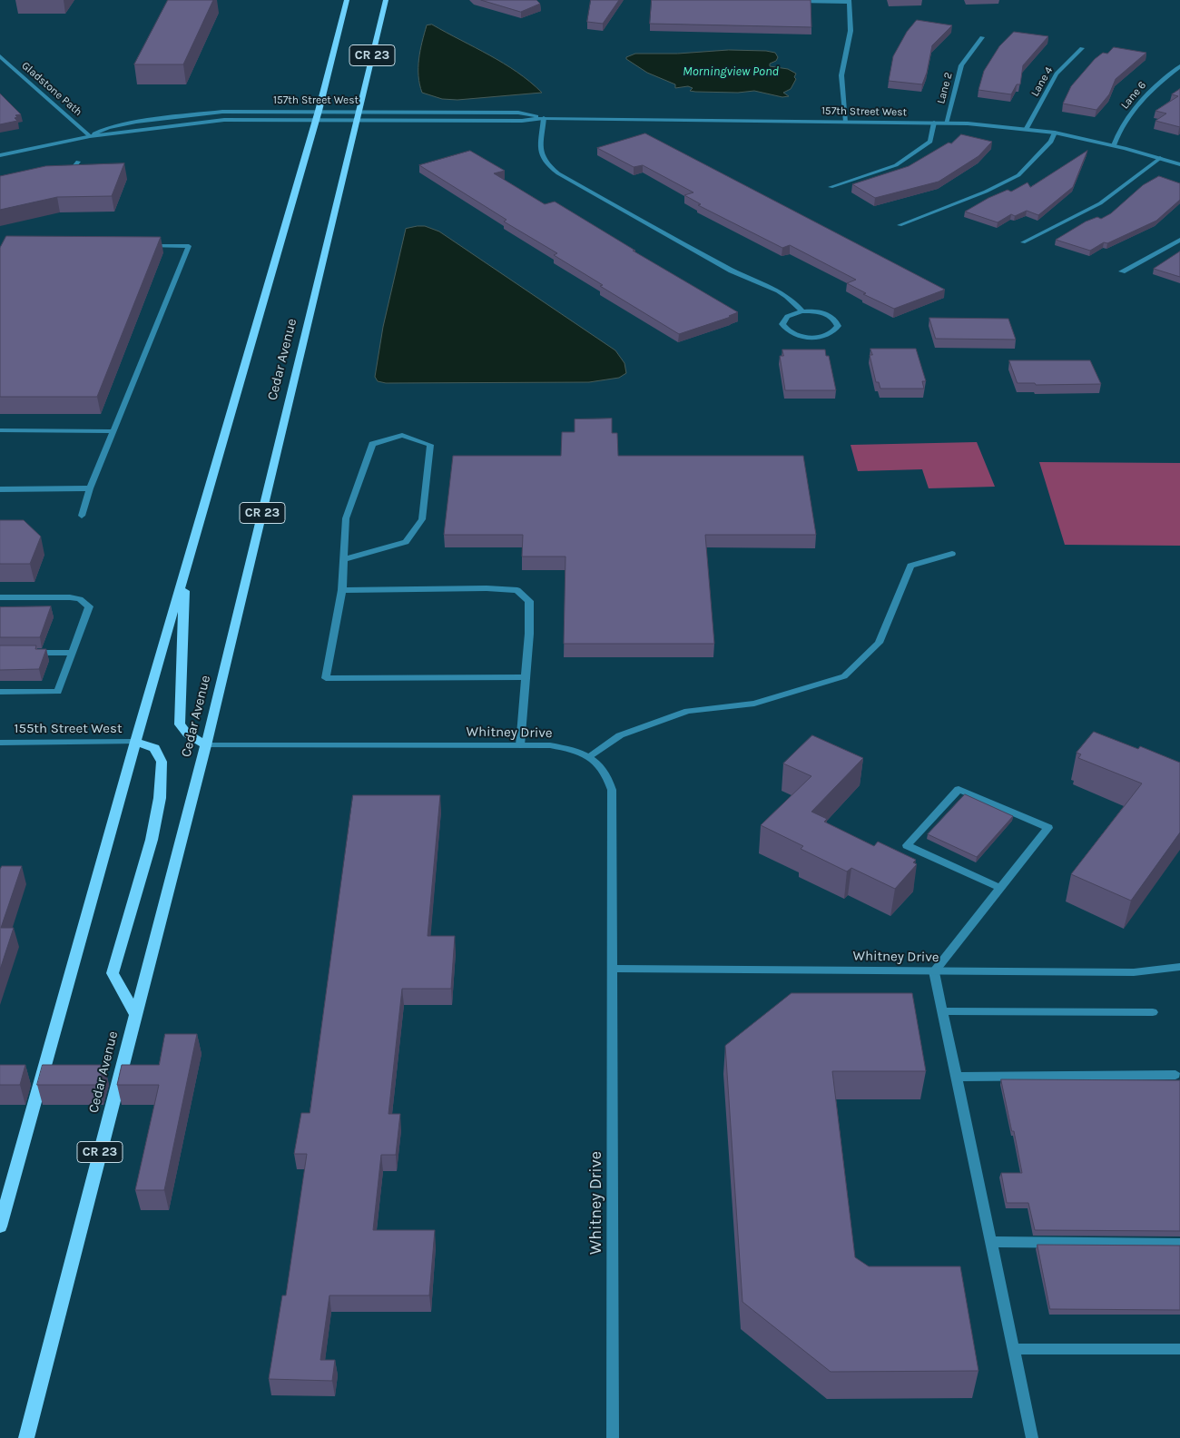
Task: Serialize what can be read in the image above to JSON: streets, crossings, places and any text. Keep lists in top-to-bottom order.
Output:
{
  "streets": {
    "main road": ["CR 23", "Cedar Avenue"],
    "street": [
      "Lane 4",
      "Lane 2",
      "Gladstone Path",
      "Lane 6",
      "157th Street West",
      "155th Street West",
      "Whitney Drive"
    ]
  },
  "crossings": [
    ["CR 23", "157th Street West"],
    ["CR 23", "155th Street West"],
    ["Lane 4", "157th Street West"],
    ["Lane 2", "157th Street West"],
    ["Gladstone Path", "157th Street West"],
    ["Lane 6", "157th Street West"],
    ["157th Street West", "Cedar Avenue"],
    ["Cedar Avenue", "Whitney Drive"]
  ],
  "water": ["Morningview Pond"]
}
